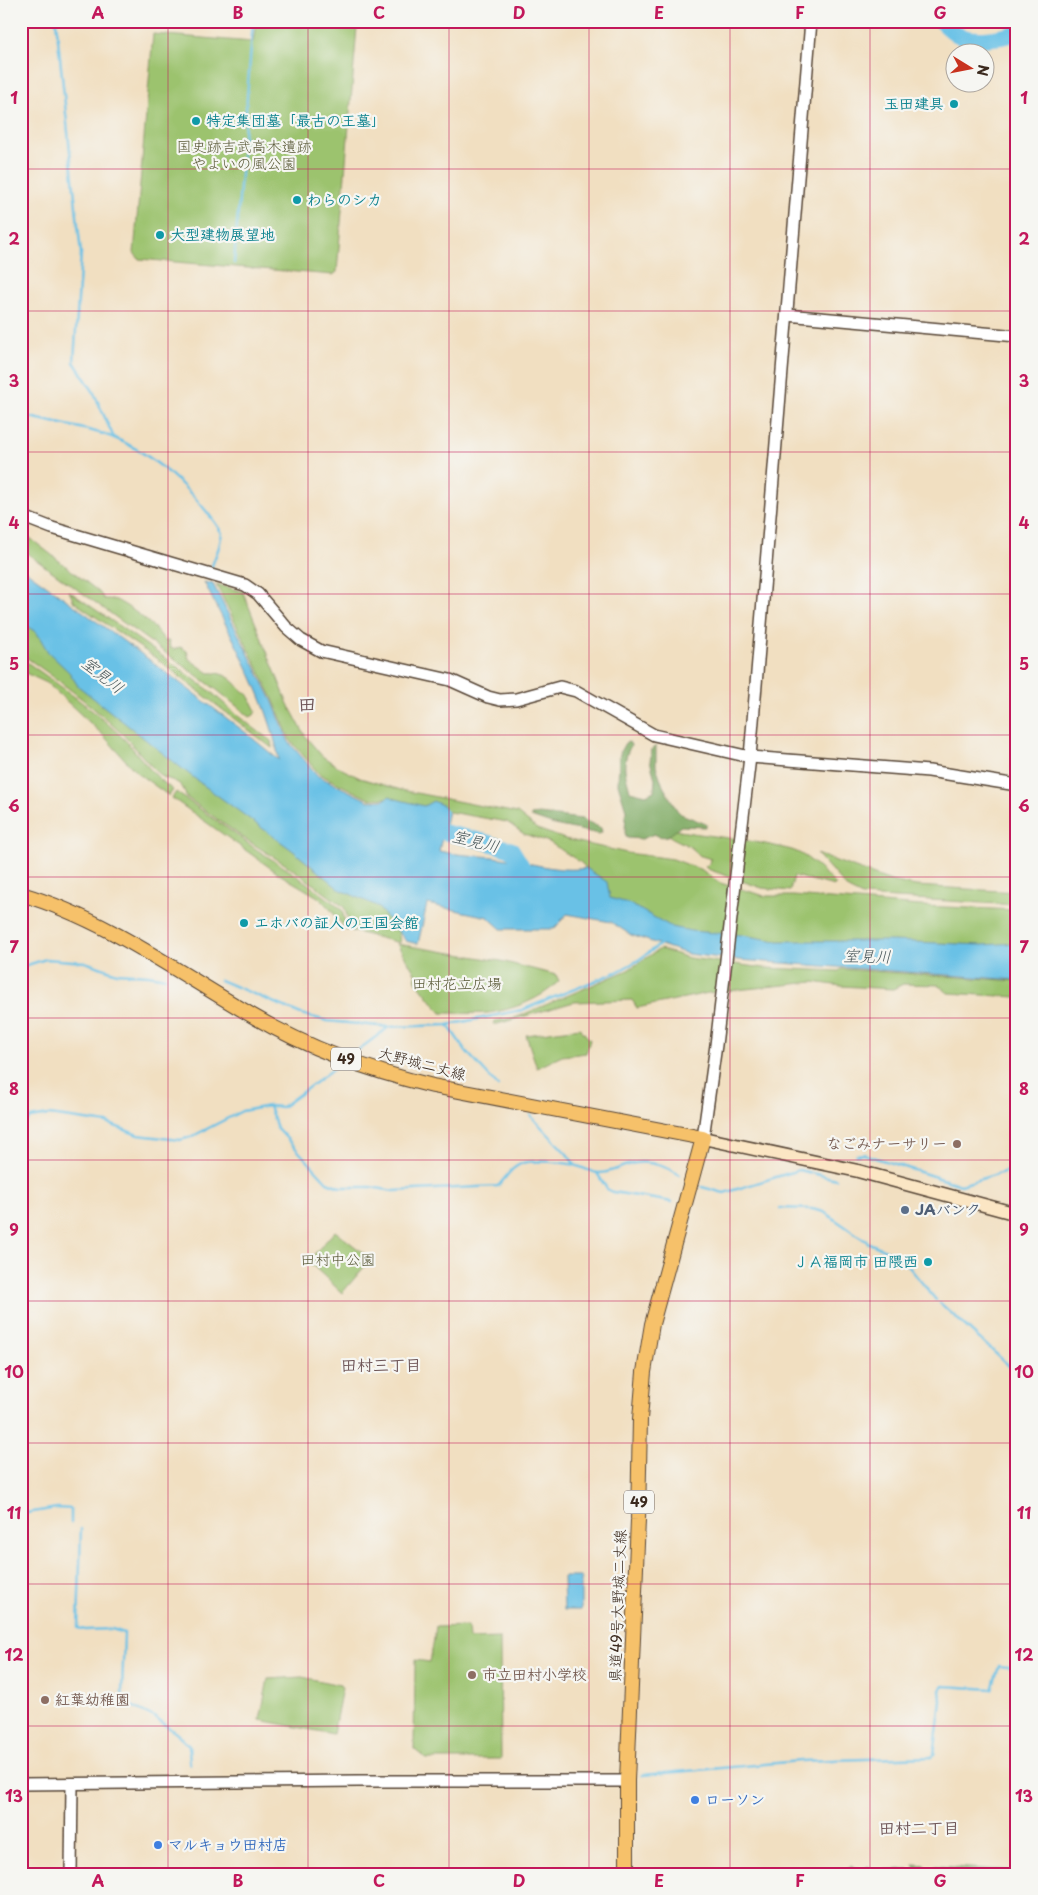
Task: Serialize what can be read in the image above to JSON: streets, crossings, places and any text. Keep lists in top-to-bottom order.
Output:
{
  "streets": {
    "main road": ["49", "大野城二丈線", "県道49号大野城二丈線"]
  },
  "crossings": [
    ["大野城二丈線", "県道49号大野城二丈線"]
  ],
  "districts": ["田", "田村三丁目", "田村二丁目"],
  "water": ["室見川"],
  "parks": ["国史跡吉武高木遺跡 やよいの風公園", "田村花立広場", "田村中公園"],
  "places": [
    "玉田建具",
    "特定集団墓「最古の王墓」",
    "わらのシカ",
    "大型建物展望地",
    "エホバの証人の王国会館",
    "なごみナーサリー",
    "JAバンク",
    "ＪＡ福岡市 田隈西",
    "市立田村小学校",
    "紅葉幼稚園",
    "ローソン",
    "マルキョウ田村店"
  ],
  "north": "right",
  "grid": {
    "columns": [
      "A",
      "B",
      "C",
      "D",
      "E",
      "F",
      "G"
    ],
    "rows": [
      "1",
      "2",
      "3",
      "4",
      "5",
      "6",
      "7",
      "8",
      "9",
      "10",
      "11",
      "12",
      "13"
    ]
  }
}
